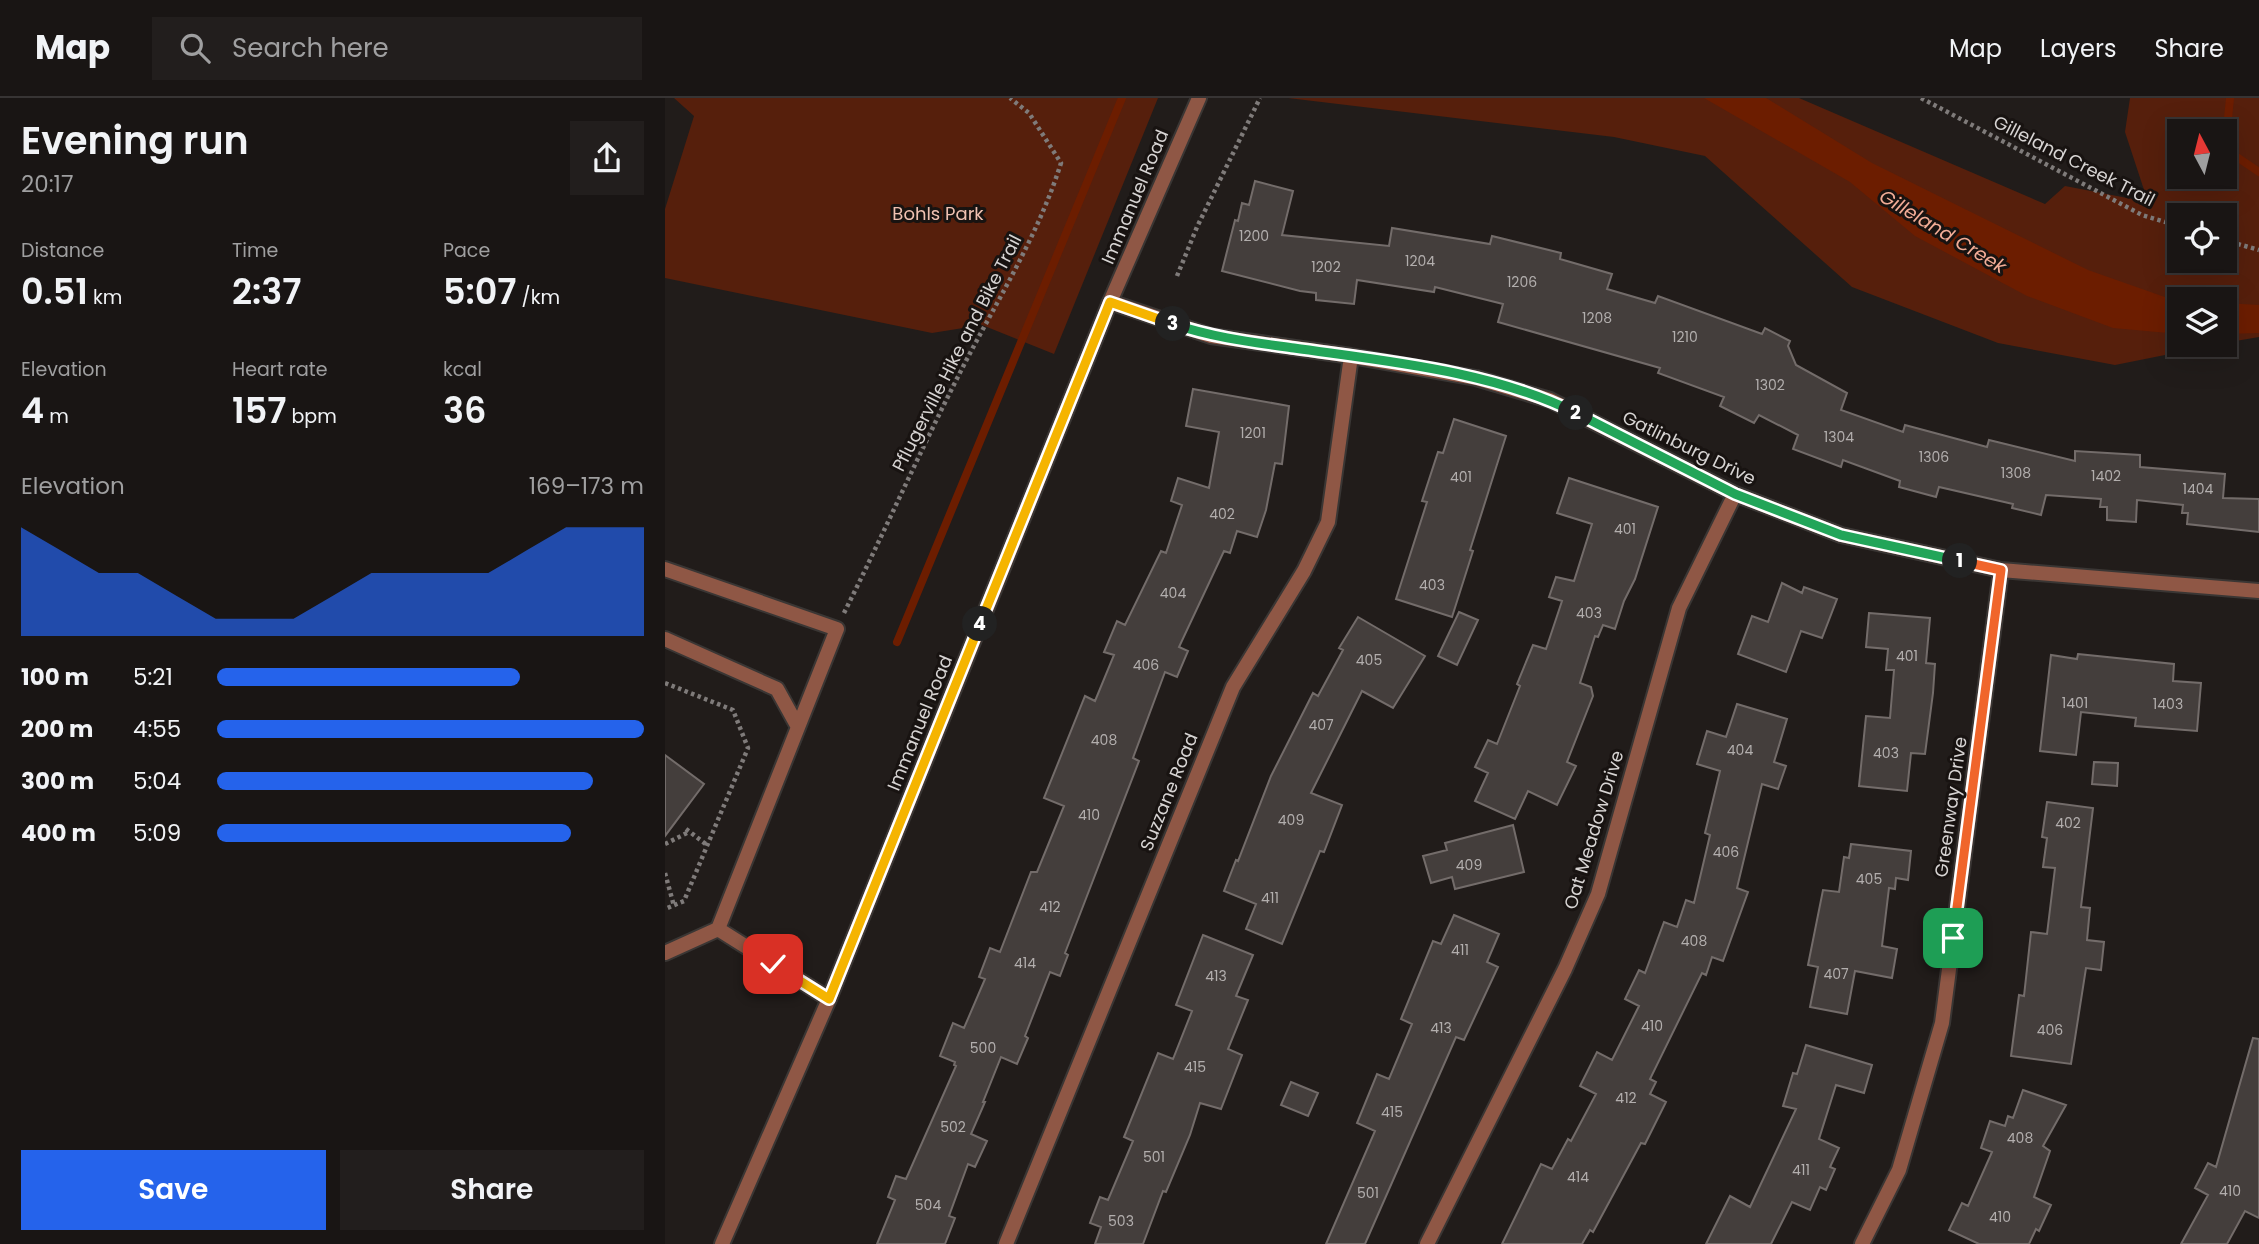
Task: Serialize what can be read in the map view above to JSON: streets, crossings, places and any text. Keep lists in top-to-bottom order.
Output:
{
  "streets": {
    "street": [
      "Immanuel Road",
      "Gatlinburg Drive",
      "Suzzane Road",
      "Greenway Drive",
      "Oat Meadow Drive"
    ],
    "path": ["Gilleland Creek Trail", "Pflugerville Hike and Bike Trail"]
  },
  "crossings": [
    ["Immanuel Road", "Gatlinburg Drive"],
    ["Gatlinburg Drive", "Suzzane Road"],
    ["Gatlinburg Drive", "Greenway Drive"],
    ["Gatlinburg Drive", "Oat Meadow Drive"]
  ],
  "water": ["Gilleland Creek"],
  "parks": ["Bohls Park"],
  "house_numbers": [
    "1200",
    "1204",
    "1202",
    "1206",
    "1208",
    "1210",
    "1302",
    "1201",
    "1304",
    "1306",
    "1308",
    "1402",
    "401",
    "1404",
    "402",
    "401",
    "403",
    "404",
    "403",
    "401",
    "405",
    "406",
    "1401",
    "1403",
    "407",
    "408",
    "404",
    "403",
    "410",
    "409",
    "402",
    "406",
    "409",
    "405",
    "411",
    "412",
    "408",
    "411",
    "414",
    "407",
    "413",
    "410",
    "413",
    "406",
    "500",
    "415",
    "412",
    "415",
    "502",
    "408",
    "501",
    "411",
    "414",
    "410",
    "501",
    "504",
    "410",
    "503"
  ],
  "north": "top",
  "page": {
    "header": "Map",
    "search": "Search here",
    "nav": ["Map", "Layers", "Share"],
    "heading": ["Evening run", "20:17"],
    "stats": [
      ["Distance", "0.51 km"],
      ["Time", "2:37"],
      ["Pace", "5:07 /km"],
      ["Elevation", "4 m"],
      ["Heart rate", "157 bpm"],
      ["kcal", "36"]
    ],
    "pins": [
      "3",
      "2",
      "1",
      "4"
    ],
    "chart": ["Elevation", "169–173 m"],
    "list": [
      {
        "name": "100 m",
        "note": "5:21"
      },
      {
        "name": "200 m",
        "note": "4:55"
      },
      {
        "name": "300 m",
        "note": "5:04"
      },
      {
        "name": "400 m",
        "note": "5:09"
      }
    ],
    "buttons": ["Save", "Share"]
  }
}
